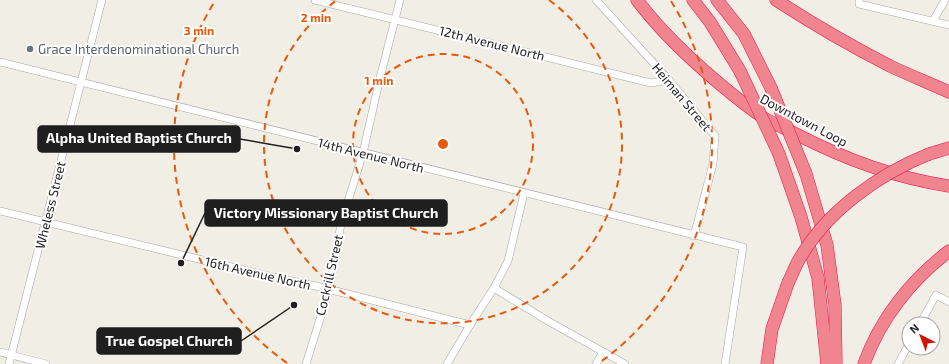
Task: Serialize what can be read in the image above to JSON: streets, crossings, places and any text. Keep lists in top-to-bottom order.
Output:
{
  "streets": {
    "highway": ["Downtown Loop"],
    "street": [
      "12th Avenue North",
      "Heiman Street",
      "14th Avenue North",
      "Wheless Street",
      "16th Avenue North",
      "Cockrill Street"
    ]
  },
  "crossings": [
    ["12th Avenue North", "Heiman Street"],
    ["12th Avenue North", "Cockrill Street"],
    ["Heiman Street", "14th Avenue North"],
    ["14th Avenue North", "Wheless Street"],
    ["14th Avenue North", "Cockrill Street"],
    ["Wheless Street", "16th Avenue North"],
    ["16th Avenue North", "Cockrill Street"]
  ],
  "places": [
    "Grace Interdenominational Church",
    "Alpha United Baptist Church",
    "Victory Missionary Baptist Church",
    "True Gospel Church"
  ],
  "north": "top left",
  "rings": ["2 min", "3 min", "1 min"]
}
